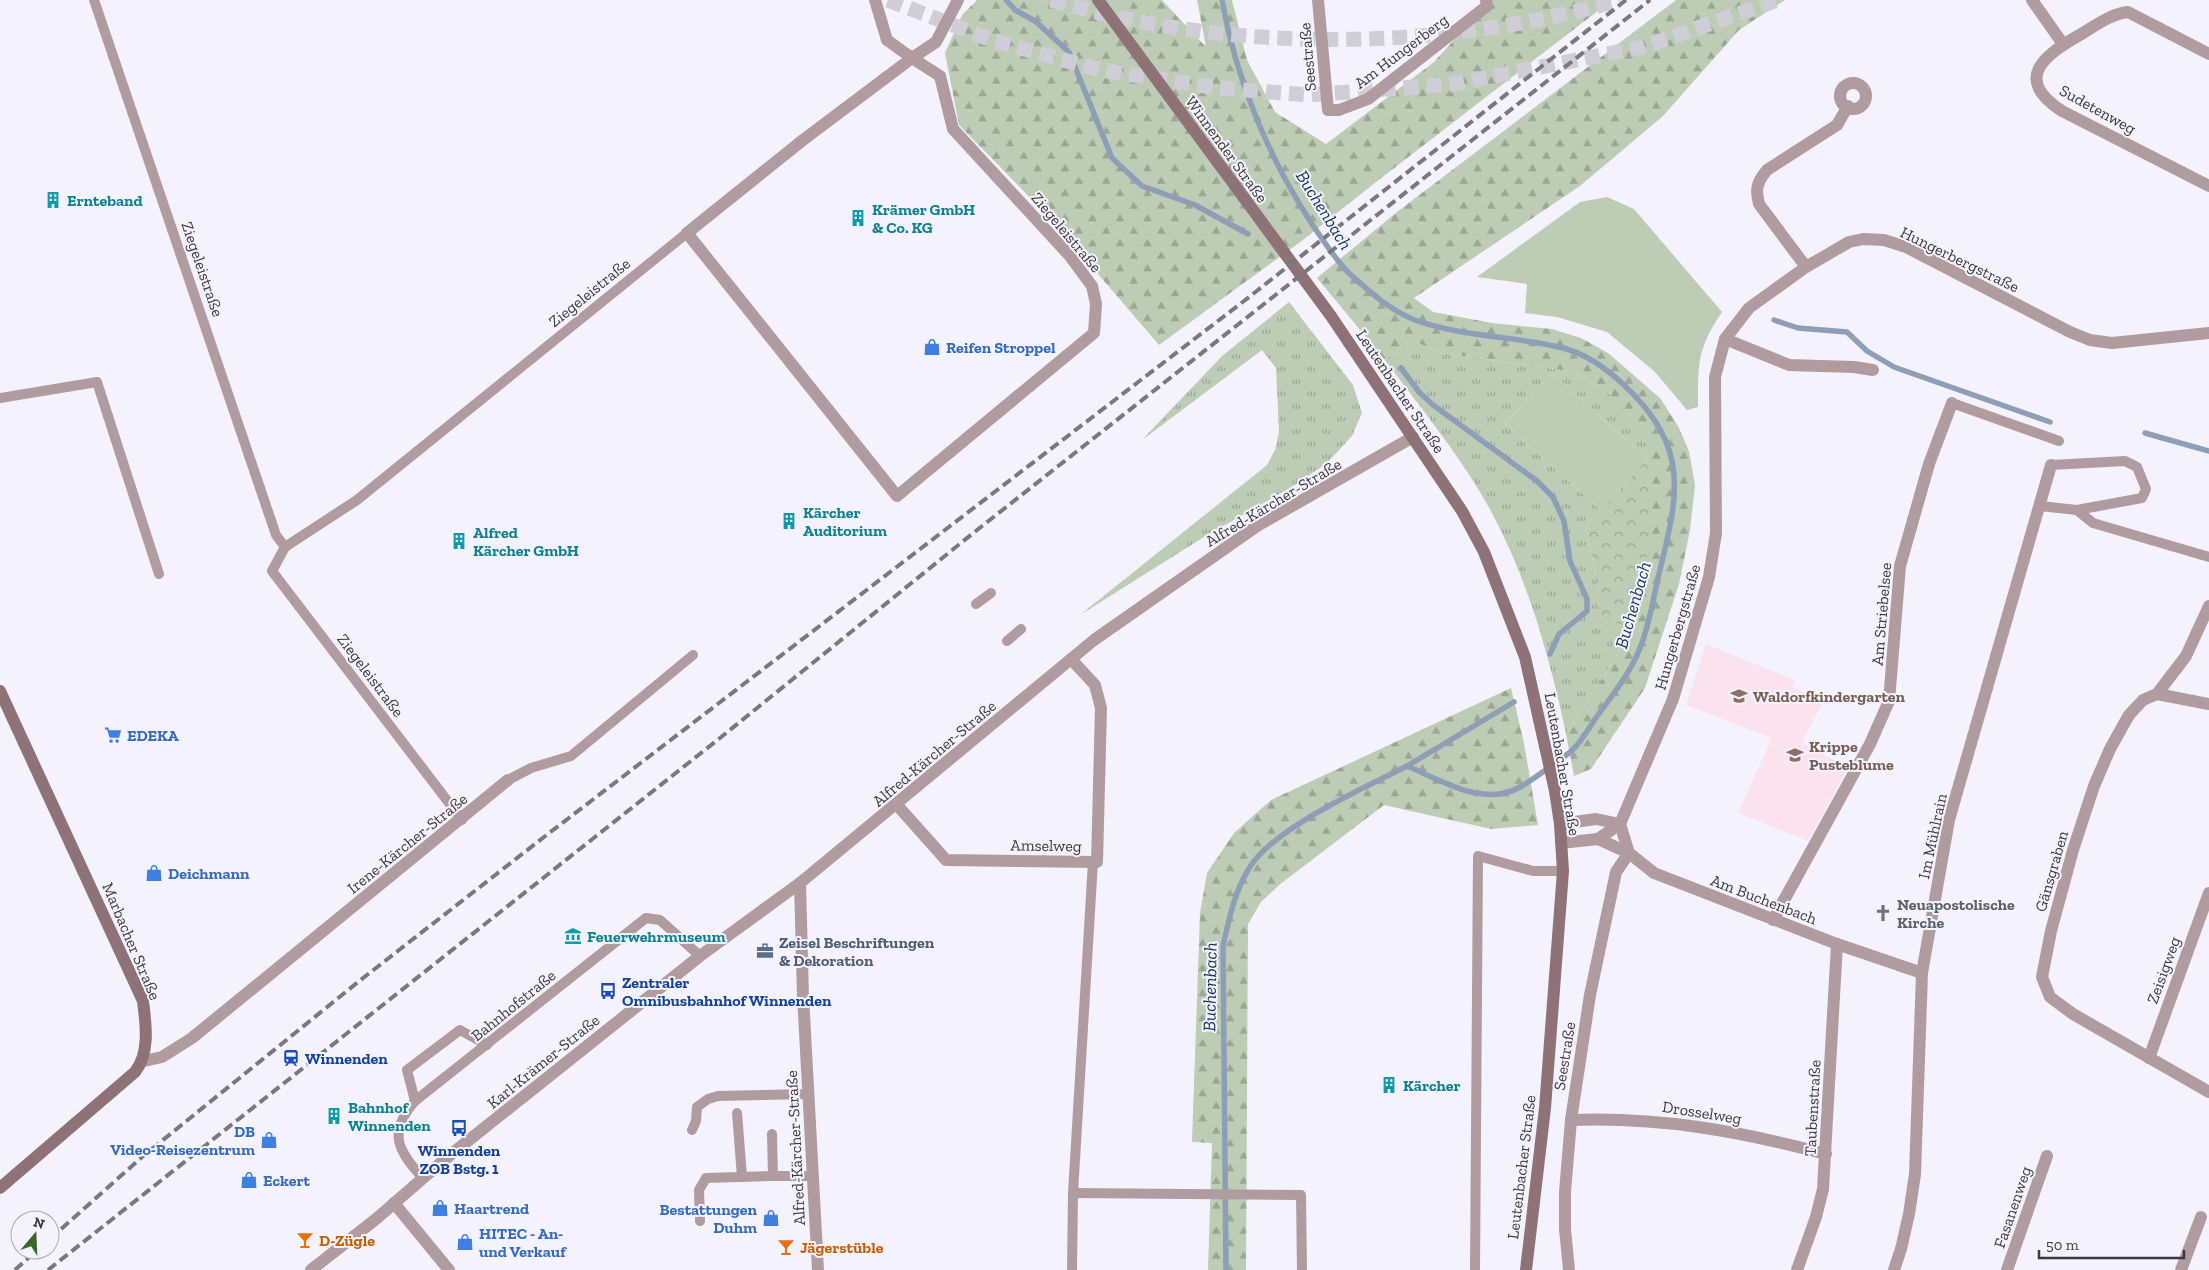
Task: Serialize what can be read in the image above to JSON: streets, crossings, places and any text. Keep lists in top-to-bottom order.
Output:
{
  "streets": {
    "street": [
      "Am Hungerberg",
      "Seestraße",
      "Sudetenweg",
      "Winnender Straße",
      "Ziegeleistraße",
      "Hungerbergstraße",
      "Leutenbacher Straße",
      "Alfred-Kärcher-Straße",
      "Am Striebelsee",
      "Im Mühlrain",
      "Irene-Kärcher-Straße",
      "Amselweg",
      "Gänsgraben",
      "Am Buchenbach",
      "Marbacher Straße",
      "Zeisigweg",
      "Karl-Krämer-Straße",
      "Taubenstraße",
      "Drosselweg",
      "Fasanenweg"
    ],
    "lane": ["Bahnhofstraße"]
  },
  "crossings": [
    ["Am Hungerberg", "Seestraße"],
    ["Seestraße", "Am Buchenbach"],
    ["Seestraße", "Drosselweg"],
    ["Winnender Straße", "Leutenbacher Straße"],
    ["Ziegeleistraße", "Irene-Kärcher-Straße"],
    ["Leutenbacher Straße", "Alfred-Kärcher-Straße"],
    ["Alfred-Kärcher-Straße", "Amselweg"],
    ["Alfred-Kärcher-Straße", "Karl-Krämer-Straße"],
    ["Am Striebelsee", "Am Buchenbach"],
    ["Im Mühlrain", "Am Buchenbach"],
    ["Irene-Kärcher-Straße", "Marbacher Straße"],
    ["Gänsgraben", "Zeisigweg"],
    ["Am Buchenbach", "Taubenstraße"],
    ["Bahnhofstraße", "Karl-Krämer-Straße"],
    ["Taubenstraße", "Drosselweg"]
  ],
  "water": ["Buchenbach"],
  "places": {
    "building": [
      "Ernteband",
      "Krämer GmbH & Co. KG",
      "Kärcher Auditorium",
      "Alfred Kärcher GmbH",
      "Kärcher",
      "Bahnhof Winnenden"
    ],
    "shop": [
      "Reifen Stroppel",
      "Deichmann",
      "DB Video-Reisezentrum",
      "Eckert",
      "Haartrend",
      "Bestattungen Duhm",
      "HITEC - An- und Verkauf"
    ],
    "school or university": ["Waldorfkindergarten", "Krippe Pusteblume"],
    "supermarket": ["EDEKA"],
    "church": ["Neuapostolische Kirche"],
    "museum": ["Feuerwehrmuseum"],
    "office": ["Zeisel Beschriftungen & Dekoration"],
    "bus stop": ["Zentraler Omnibusbahnhof Winnenden", "Winnenden ZOB Bstg. 1"],
    "station": ["Winnenden"],
    "bar": ["D-Zügle", "Jägerstüble"]
  },
  "scale_bar": "50 m",
  "north": "top"
}
